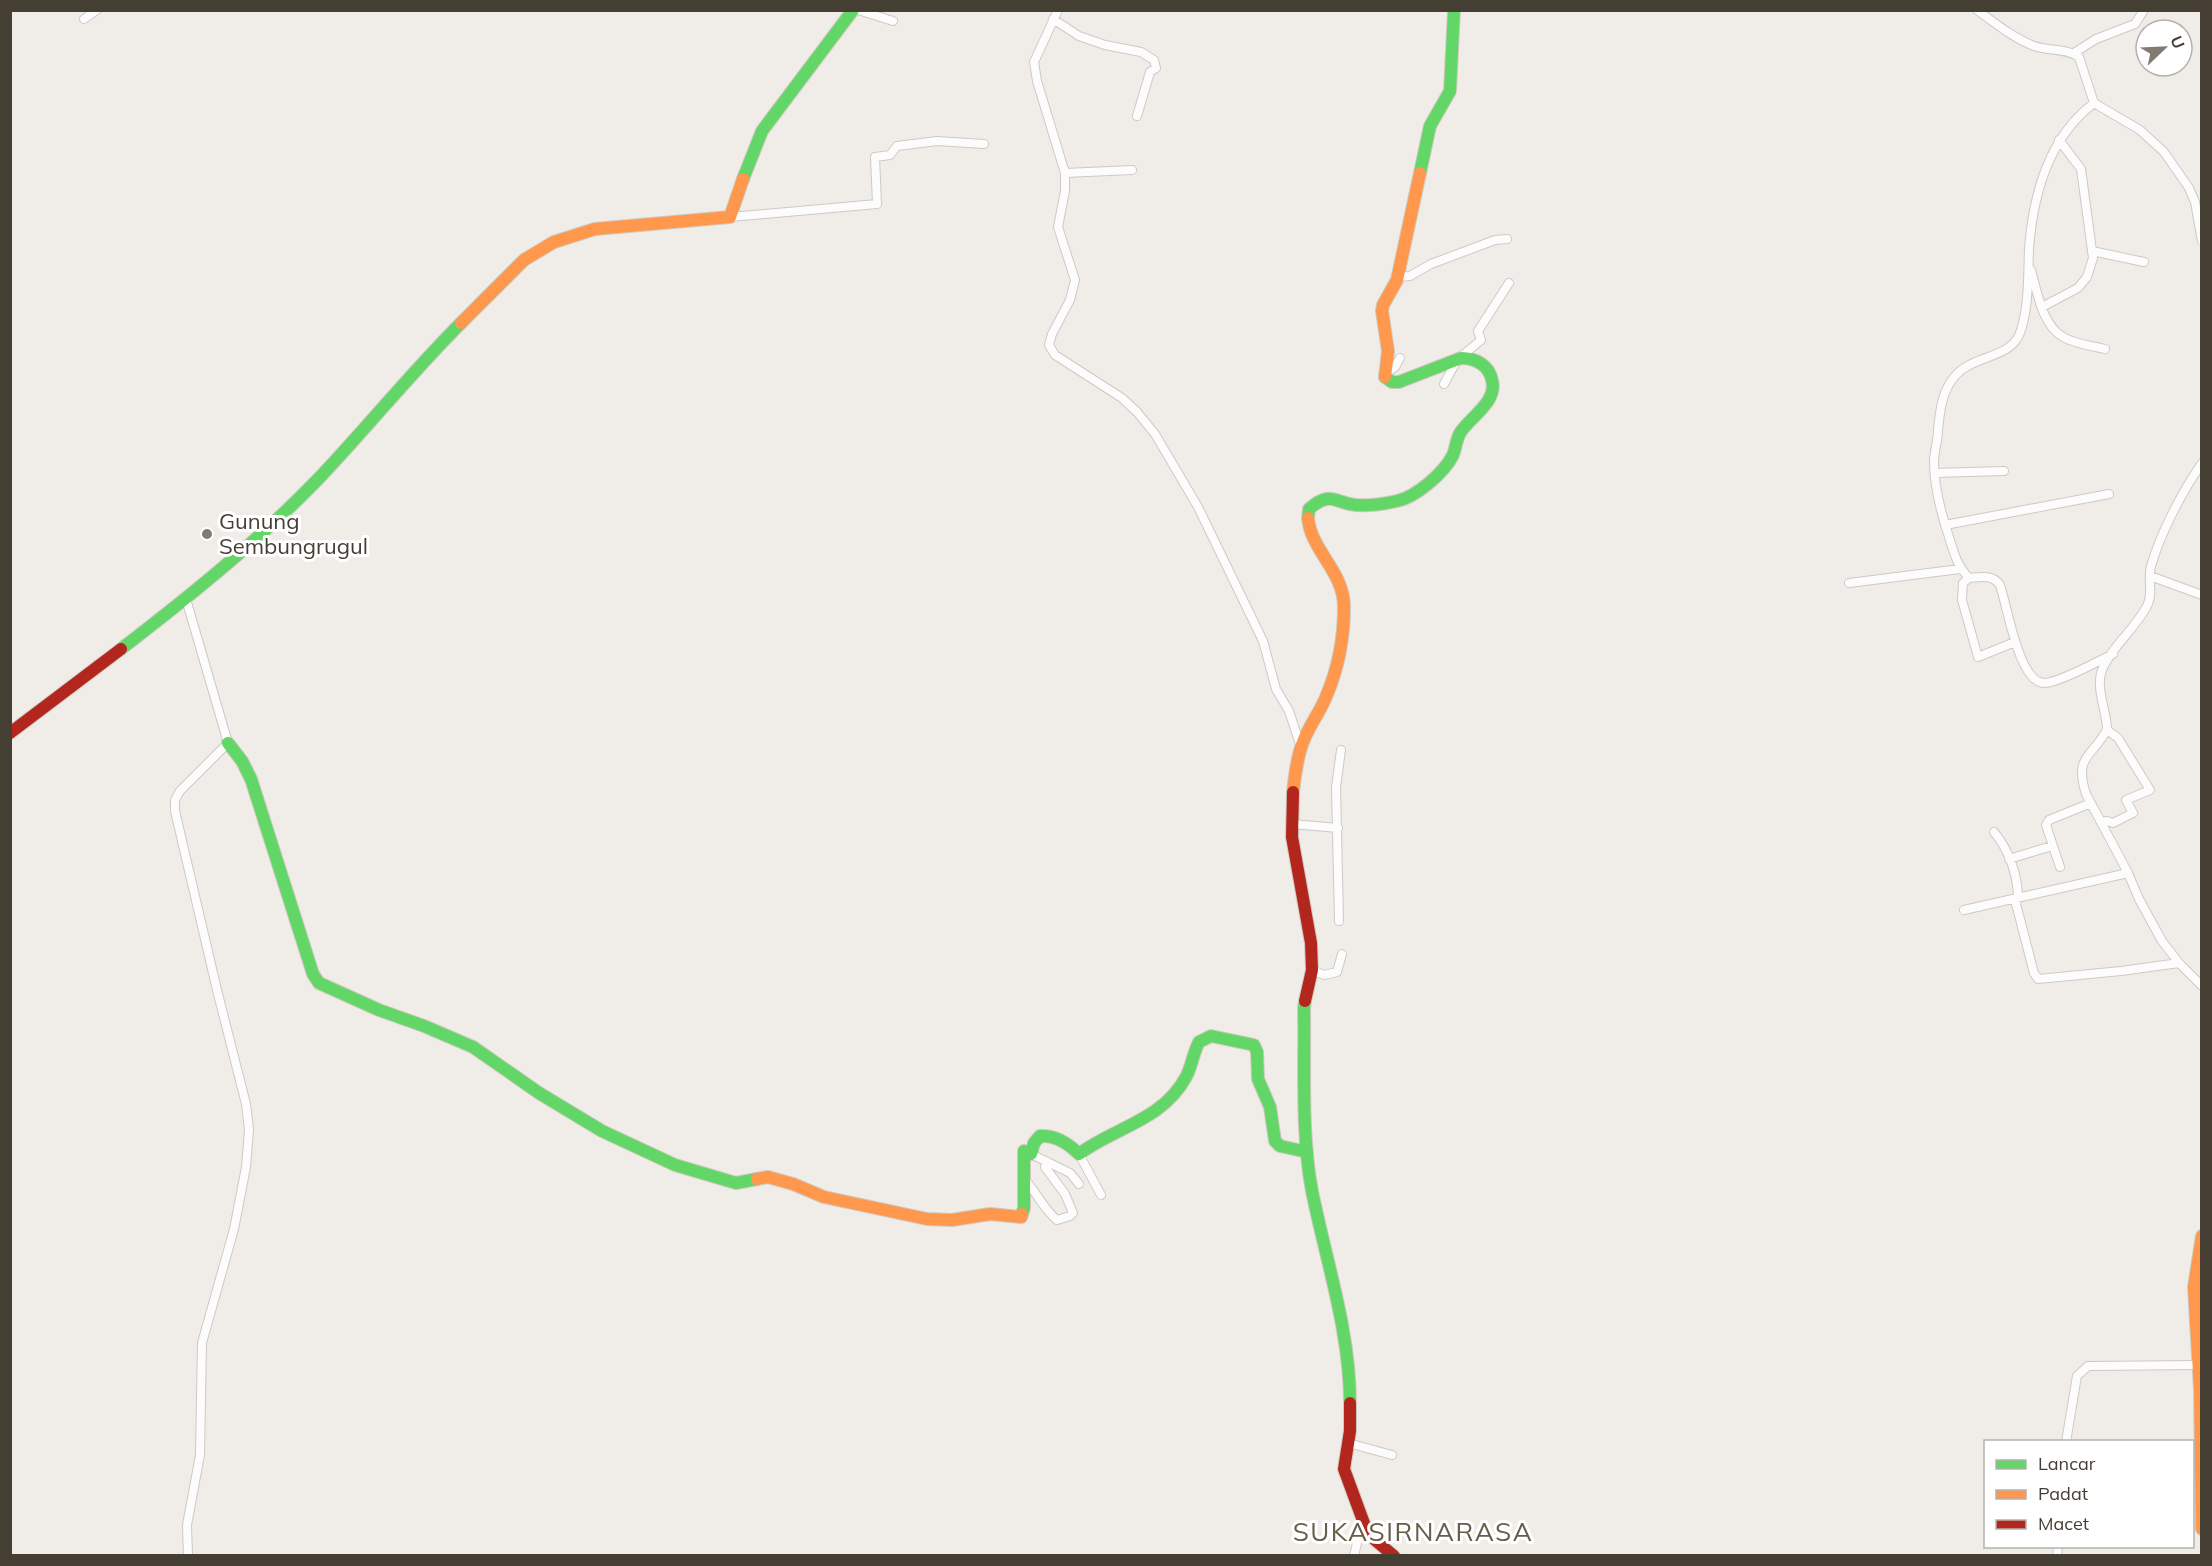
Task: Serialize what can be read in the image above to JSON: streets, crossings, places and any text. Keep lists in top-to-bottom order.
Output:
{
  "districts": ["SUKASIRNARASA"],
  "places": ["Gunung Sembungrugul"],
  "legend": ["Lancar", "Padat", "Macet"],
  "north": "top right"
}
